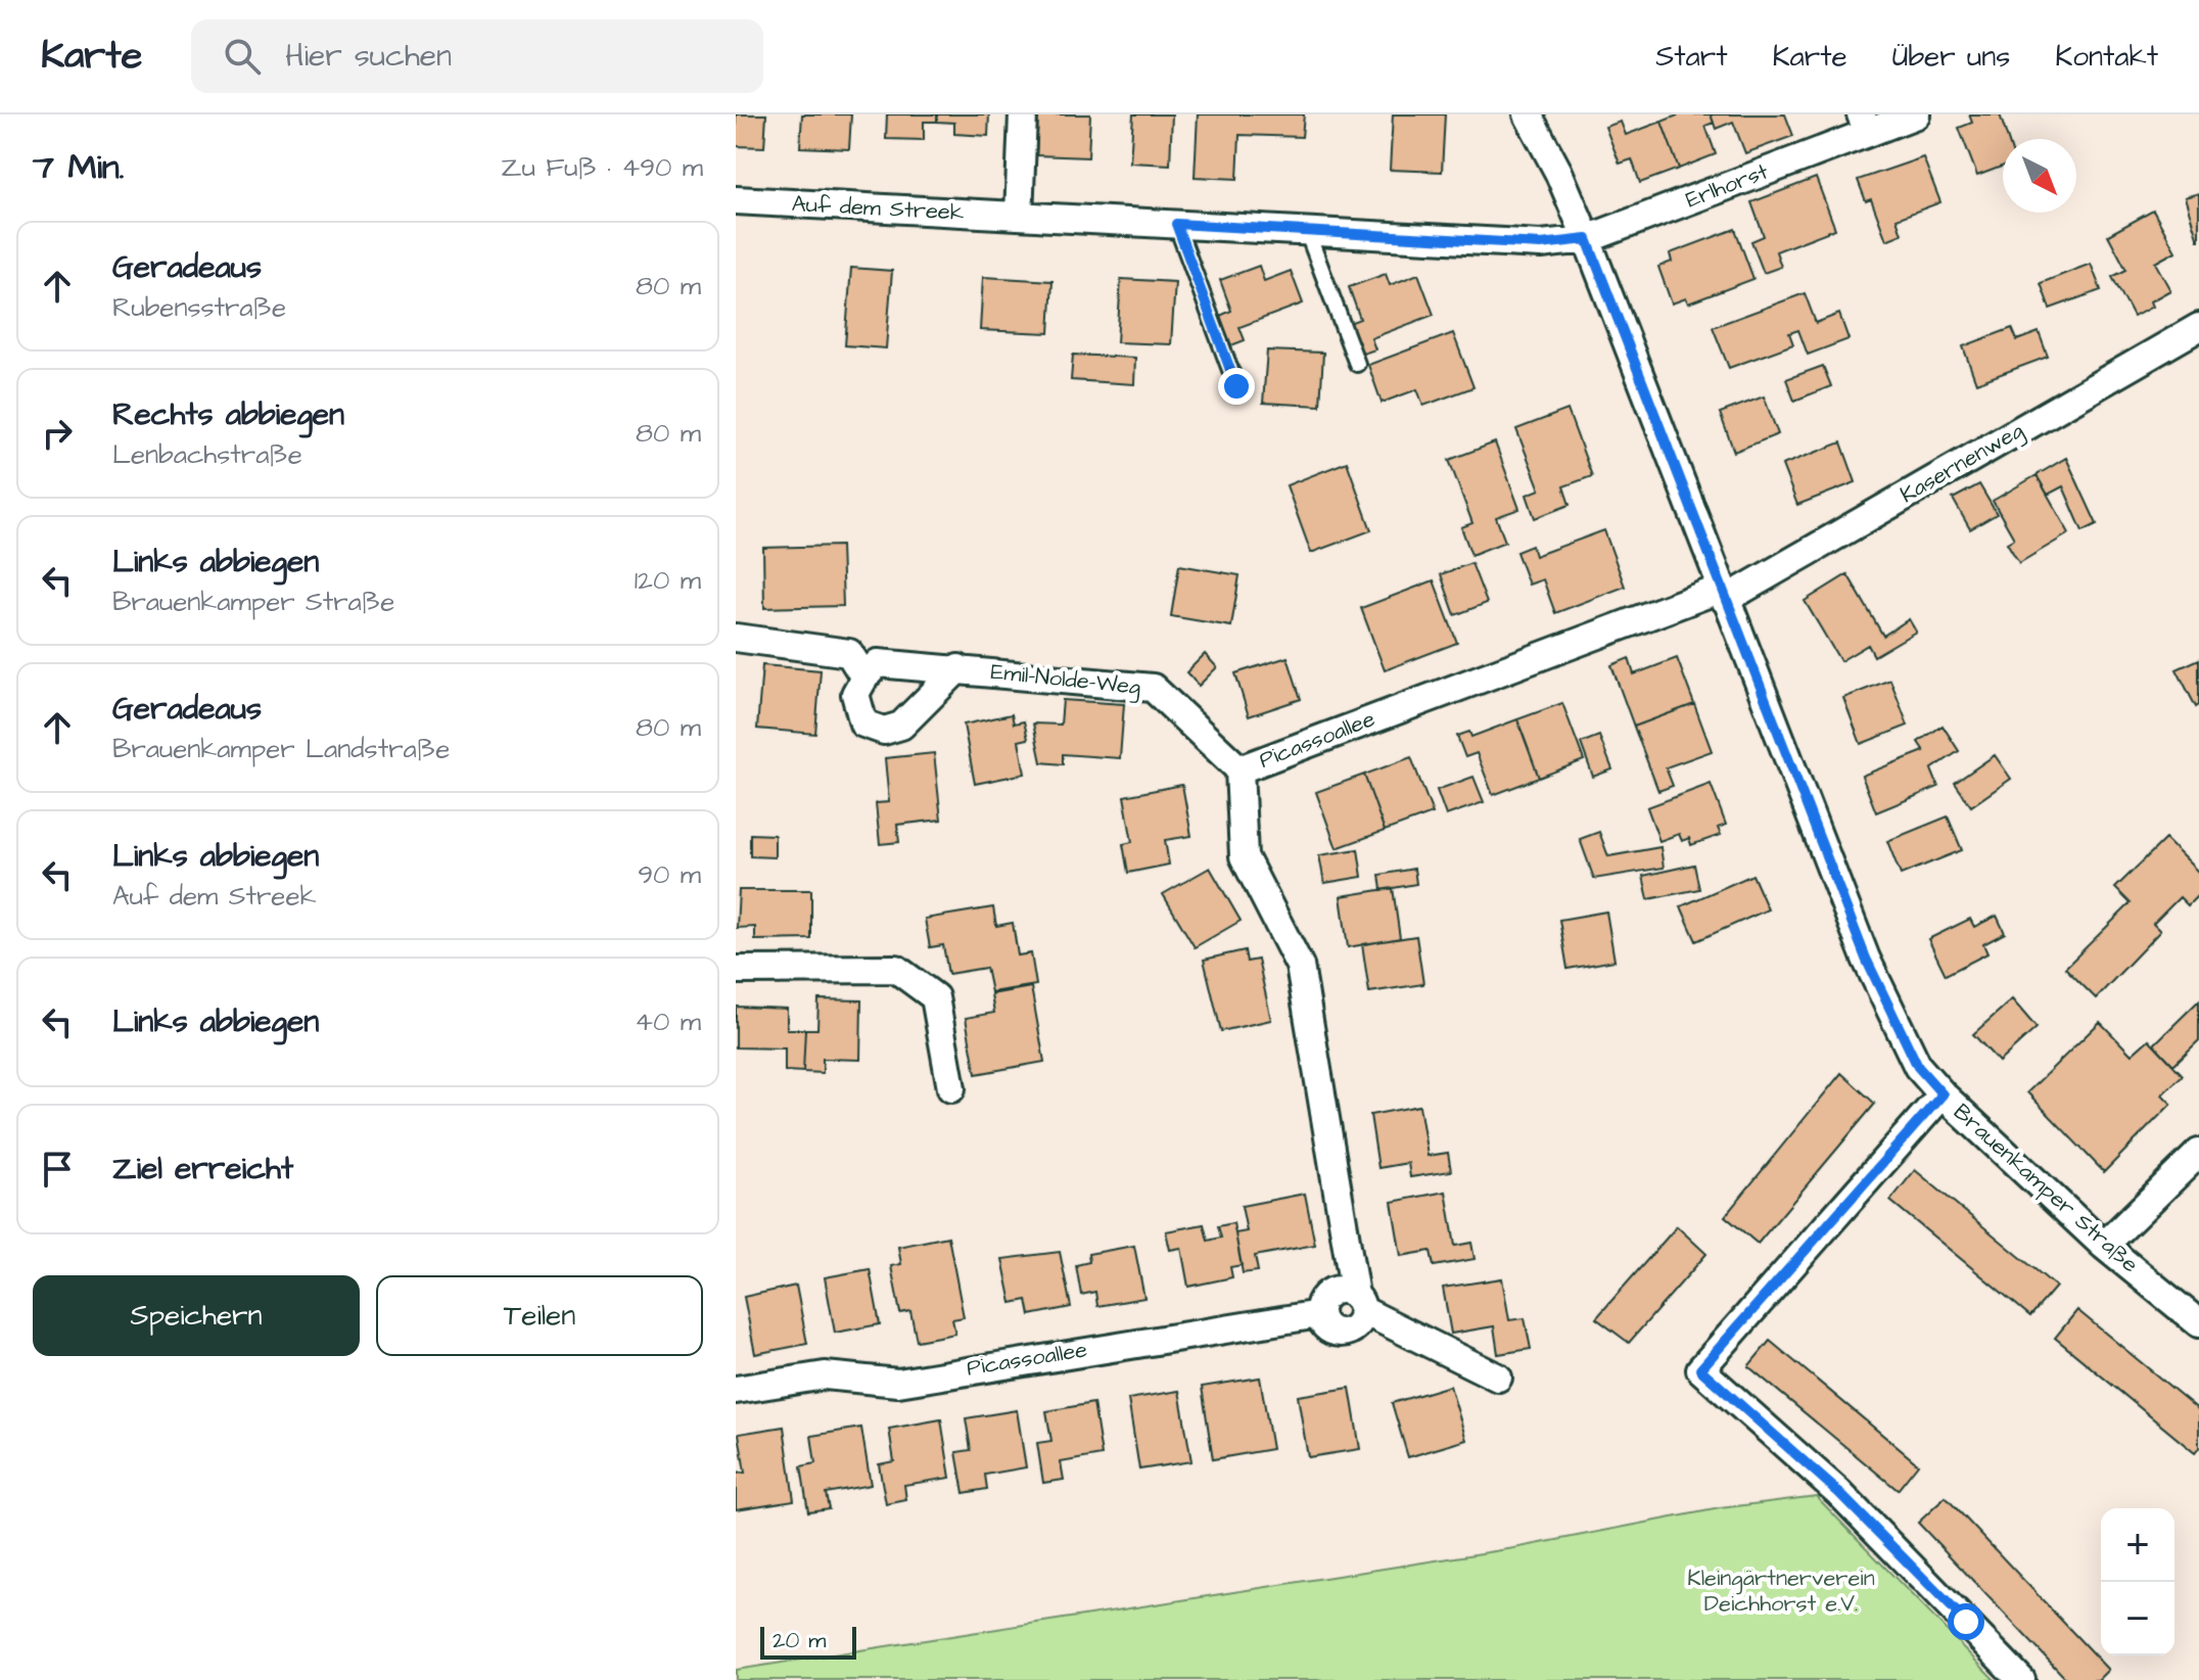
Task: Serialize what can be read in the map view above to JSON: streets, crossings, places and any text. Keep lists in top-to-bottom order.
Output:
{
  "streets": {
    "street": [
      "Erlhorst",
      "Auf dem Streek",
      "Kasernenweg",
      "Emil-Nolde-Weg",
      "Picassoallee",
      "Brauenkamper Straße"
    ]
  },
  "crossings": [
    ["Erlhorst", "Auf dem Streek"],
    ["Erlhorst", "Brauenkamper Straße"],
    ["Auf dem Streek", "Brauenkamper Straße"],
    ["Kasernenweg", "Picassoallee"],
    ["Kasernenweg", "Brauenkamper Straße"],
    ["Emil-Nolde-Weg", "Picassoallee"],
    ["Picassoallee", "Brauenkamper Straße"]
  ],
  "parks": ["Kleingärtnerverein Deichhorst e.V."],
  "scale_bar": "20 m",
  "north": "bottom right",
  "page": {
    "header": "Karte",
    "search": "Hier suchen",
    "nav": [
      "Start",
      "Karte",
      "Über uns",
      "Kontakt"
    ],
    "heading": ["7 Min.", "Zu Fuß · 490 m"],
    "list": [
      ["Geradeaus", "Rubensstraße", "80 m"],
      ["Rechts abbiegen", "Lenbachstraße", "80 m"],
      ["Links abbiegen", "Brauenkamper Straße", "120 m"],
      ["Geradeaus", "Brauenkamper Landstraße", "80 m"],
      ["Links abbiegen", "Auf dem Streek", "90 m"],
      ["Links abbiegen", "40 m"],
      "Ziel erreicht"
    ],
    "buttons": ["Speichern", "Teilen"],
    "map_buttons": ["+", "−"],
    "scale": "20 m"
  }
}
